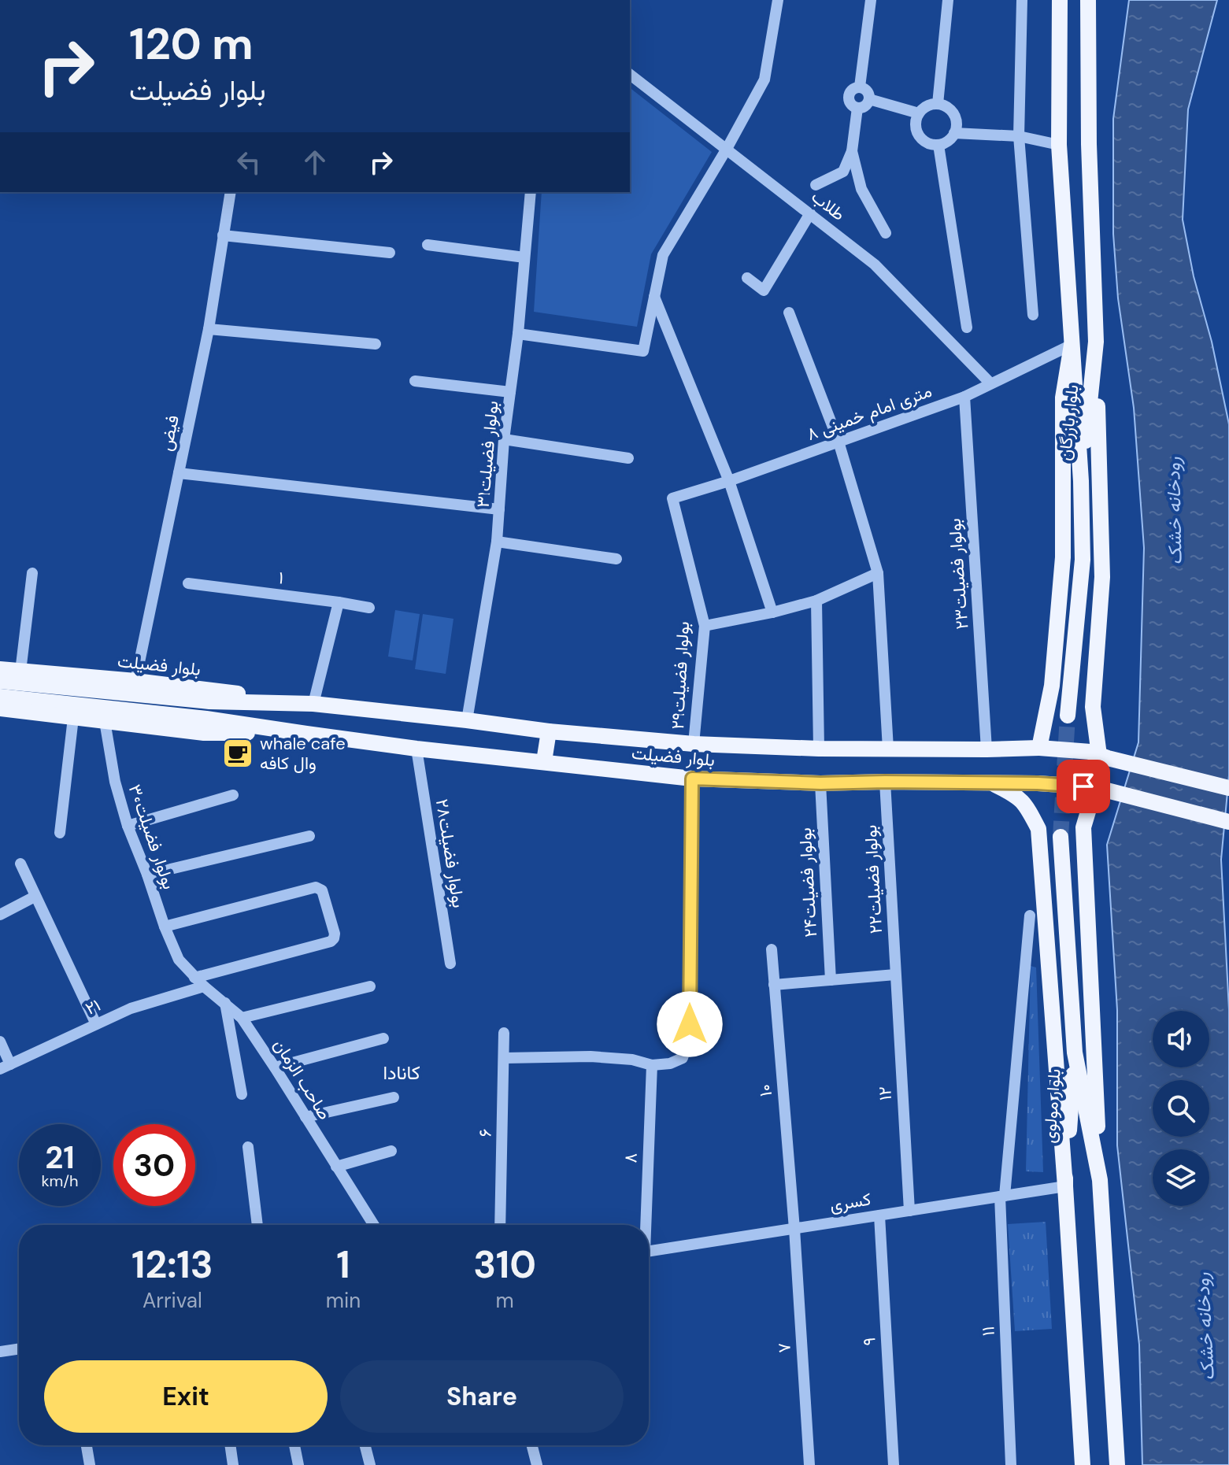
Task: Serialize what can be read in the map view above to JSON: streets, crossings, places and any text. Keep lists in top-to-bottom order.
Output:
{
  "streets": {
    "main road": ["بلوار بازرگان", "بلوار فضیلت", "بلوار مولوی"],
    "street": [
      "طلاب",
      "۸ متری امام خمینی",
      "فیض",
      "بولوار فضیلت۳۱",
      "بولوار فضیلت۲۳",
      "۱",
      "بولوار فضیلت۲۹",
      "بولوار فضیلت۳۰",
      "بولوار فضیلت۲۸",
      "بولوار فضیلت۲۲",
      "بولوار فضیلت۲۴",
      "۲۱",
      "صاحب الزمان",
      "۱۰",
      "۱۲",
      "۶",
      "۸",
      "کسری",
      "۱۱",
      "۹",
      "۷"
    ]
  },
  "crossings": [
    ["طلاب", "۸ متری امام خمینی"],
    ["۸ متری امام خمینی", "بلوار بازرگان"],
    ["۸ متری امام خمینی", "بولوار فضیلت۲۳"],
    ["۸ متری امام خمینی", "بولوار فضیلت۲۹"],
    ["فیض", "بلوار فضیلت"],
    ["بولوار فضیلت۳۱", "بلوار فضیلت"],
    ["بولوار فضیلت۲۳", "بلوار فضیلت"],
    ["بلوار فضیلت", "بولوار فضیلت۲۹"],
    ["بلوار فضیلت", "بولوار فضیلت۳۰"],
    ["بلوار فضیلت", "بولوار فضیلت۲۸"],
    ["بلوار فضیلت", "بولوار فضیلت۲۲"],
    ["بلوار فضیلت", "بولوار فضیلت۲۴"],
    ["بولوار فضیلت۳۰", "صاحب الزمان"],
    ["بولوار فضیلت۲۲", "۱۲"],
    ["۲۱", "صاحب الزمان"],
    ["۱۰", "کسری"],
    ["۱۰", "۷"],
    ["۱۲", "کسری"],
    ["بلوار مولوی", "کسری"],
    ["کسری", "۱۱"],
    ["کسری", "۹"],
    ["کسری", "۷"]
  ],
  "districts": ["کانادا"],
  "water": ["رودخانه خشک"],
  "places": {
    "cafe": ["whale cafe وال کافه"]
  },
  "page": {
    "turn": ["120 m", "بلوار فضیلت"],
    "speed": "21 km/h",
    "limit": "30",
    "eta": [
      "12:13",
      "Arrival",
      "1",
      "min",
      "310",
      "m"
    ],
    "buttons": ["Exit", "Share"]
  }
}
